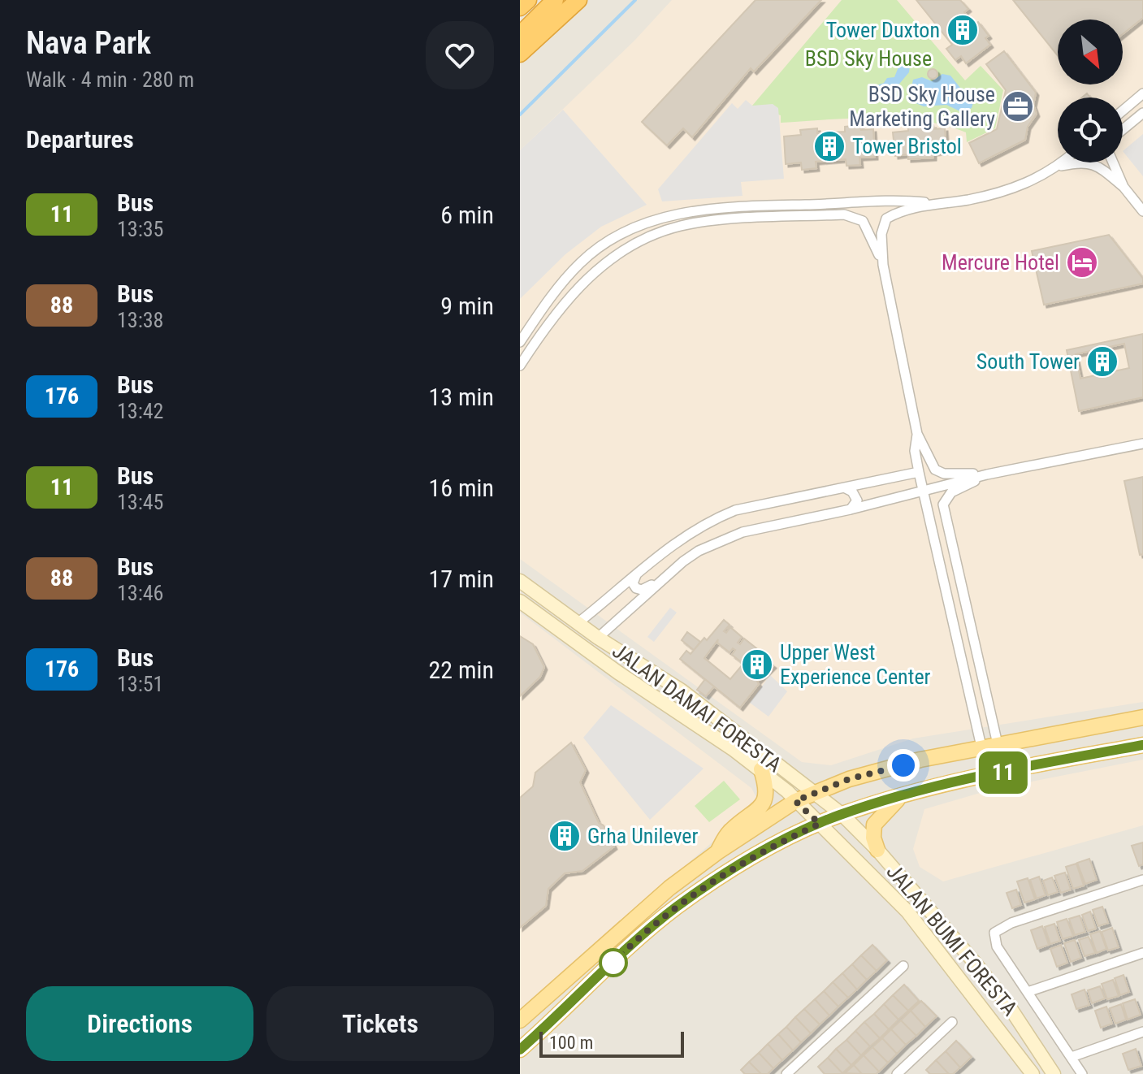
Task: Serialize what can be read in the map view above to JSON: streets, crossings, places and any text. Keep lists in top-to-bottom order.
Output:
{
  "streets": {
    "main road": ["JALAN DAMAI FORESTA", "JALAN BUMI FORESTA"]
  },
  "crossings": [
    ["JALAN DAMAI FORESTA", "JALAN BUMI FORESTA"]
  ],
  "parks": ["BSD Sky House"],
  "places": {
    "building": [
      "Tower Duxton",
      "Tower Bristol",
      "South Tower",
      "Upper West Experience Center",
      "Grha Unilever"
    ],
    "office": ["BSD Sky House Marketing Gallery"],
    "hotel": ["Mercure Hotel"]
  },
  "lines": ["bus line 11"],
  "scale_bar": "100 m",
  "north": "bottom right",
  "page": {
    "heading": [
      ["Nava Park", "Walk · 4 min · 280 m"],
      "Departures"
    ],
    "on_map": "11",
    "list": [
      {
        "mark": "11",
        "name": "Bus",
        "note": "13:35",
        "value": "6 min"
      },
      {
        "mark": "88",
        "name": "Bus",
        "note": "13:38",
        "value": "9 min"
      },
      {
        "mark": "176",
        "name": "Bus",
        "note": "13:42",
        "value": "13 min"
      },
      {
        "mark": "11",
        "name": "Bus",
        "note": "13:45",
        "value": "16 min"
      },
      {
        "mark": "88",
        "name": "Bus",
        "note": "13:46",
        "value": "17 min"
      },
      {
        "mark": "176",
        "name": "Bus",
        "note": "13:51",
        "value": "22 min"
      }
    ],
    "buttons": ["Directions", "Tickets"],
    "scale": "100 m"
  }
}
